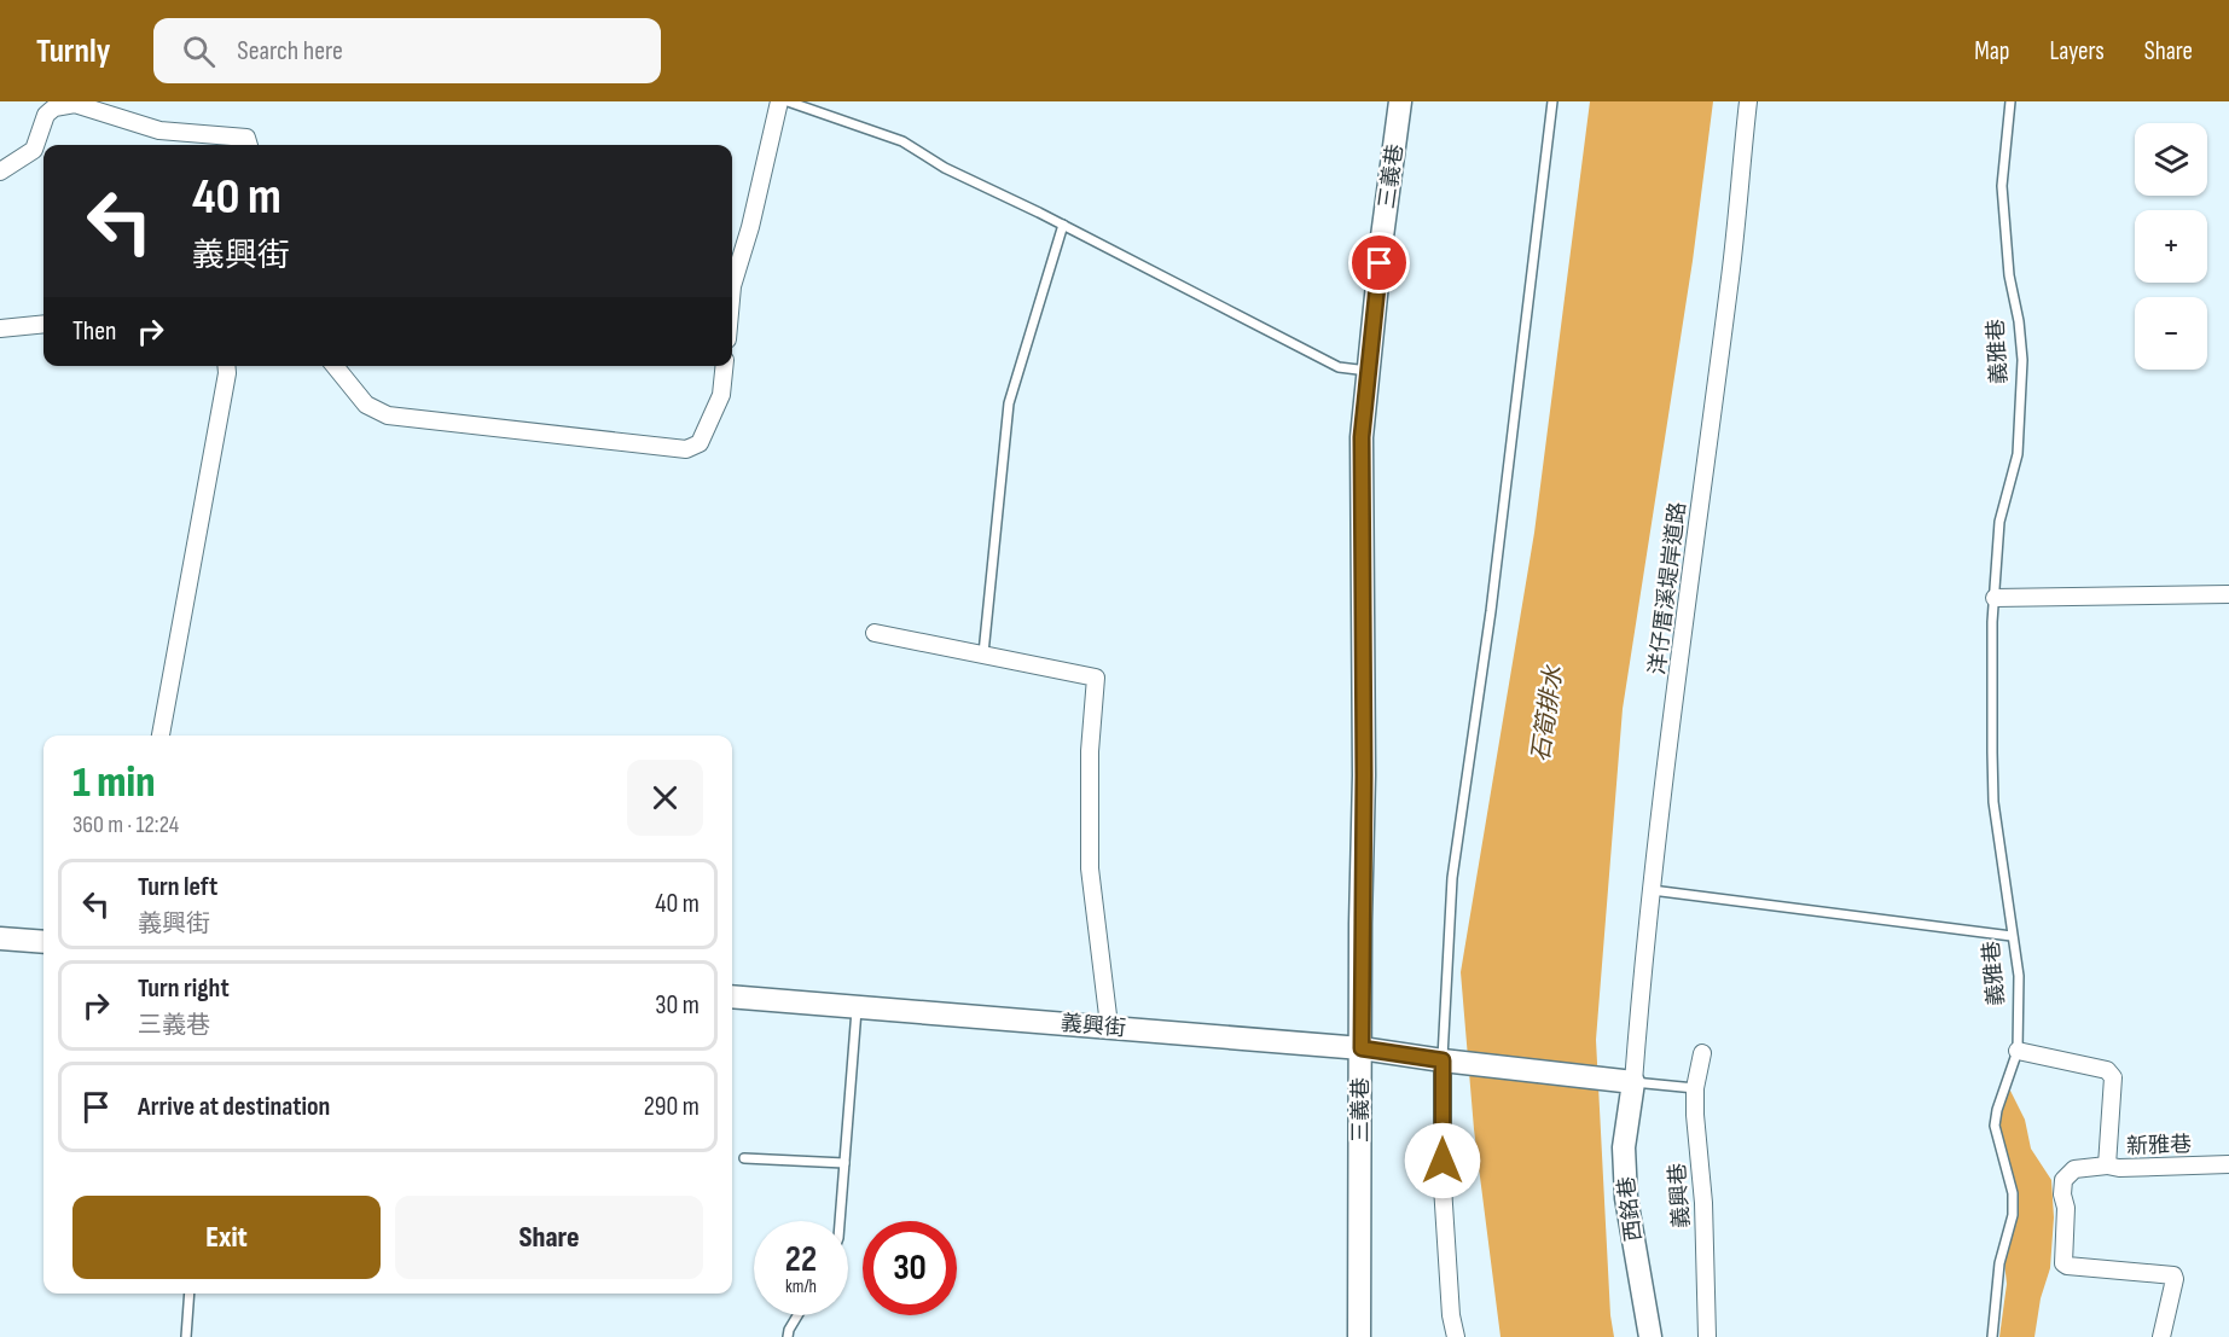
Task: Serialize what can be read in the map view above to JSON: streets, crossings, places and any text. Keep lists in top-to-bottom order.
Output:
{
  "streets": {
    "street": [
      "三義巷",
      "洋仔厝溪堤岸道路",
      "義興街",
      "新雅巷",
      "義興巷",
      "西銘巷"
    ],
    "lane": ["義雅巷"]
  },
  "crossings": [
    ["三義巷", "義興街"],
    ["義雅巷", "新雅巷"],
    ["洋仔厝溪堤岸道路", "義興街"],
    ["洋仔厝溪堤岸道路", "西銘巷"],
    ["義興街", "西銘巷"]
  ],
  "water": ["石筍排水"],
  "page": {
    "header": "Turnly",
    "search": "Search here",
    "nav": ["Map", "Layers", "Share"],
    "map_buttons": ["+", "−"],
    "turn": ["40 m", "義興街"],
    "then": "Then",
    "heading": ["1 min", "360 m · 12:24"],
    "list": [
      {
        "name": "Turn left",
        "note": "義興街",
        "value": "40 m"
      },
      {
        "name": "Turn right",
        "note": "三義巷",
        "value": "30 m"
      },
      {
        "name": "Arrive at destination",
        "value": "290 m"
      }
    ],
    "buttons": ["Exit", "Share"],
    "speed": "22 km/h",
    "limit": "30"
  }
}
